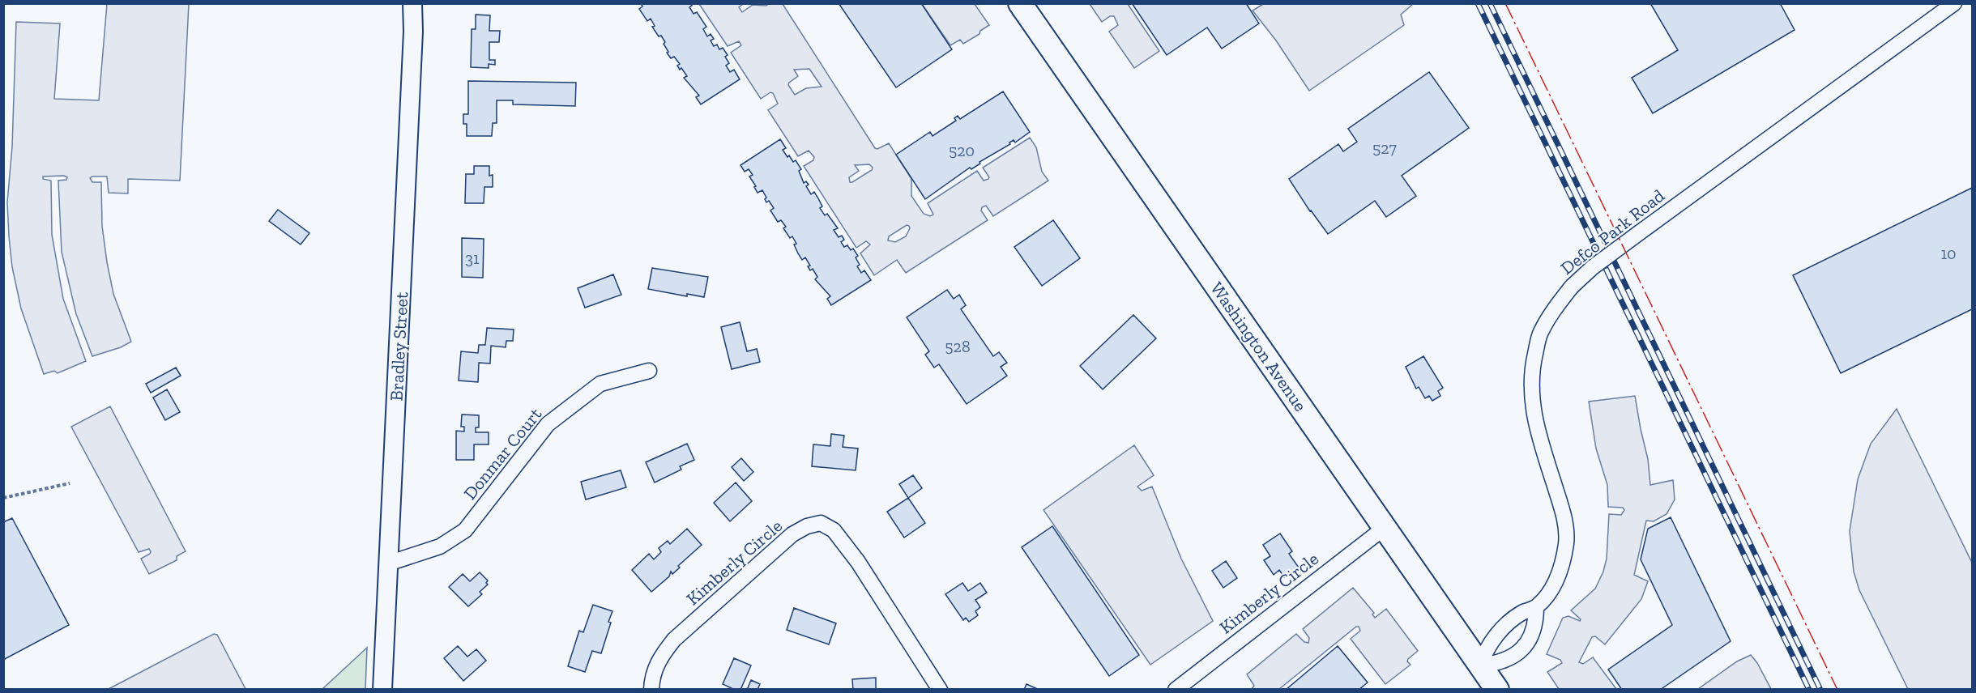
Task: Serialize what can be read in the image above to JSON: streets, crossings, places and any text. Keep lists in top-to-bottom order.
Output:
{
  "streets": {
    "main road": ["Washington Avenue"],
    "street": [
      "Defco Park Road",
      "Bradley Street",
      "Donmar Court",
      "Kimberly Circle"
    ]
  },
  "crossings": [
    ["Defco Park Road", "Washington Avenue"],
    ["Bradley Street", "Donmar Court"],
    ["Washington Avenue", "Kimberly Circle"]
  ],
  "house_numbers": [
    "527",
    "520",
    "10",
    "31",
    "528"
  ]
}
